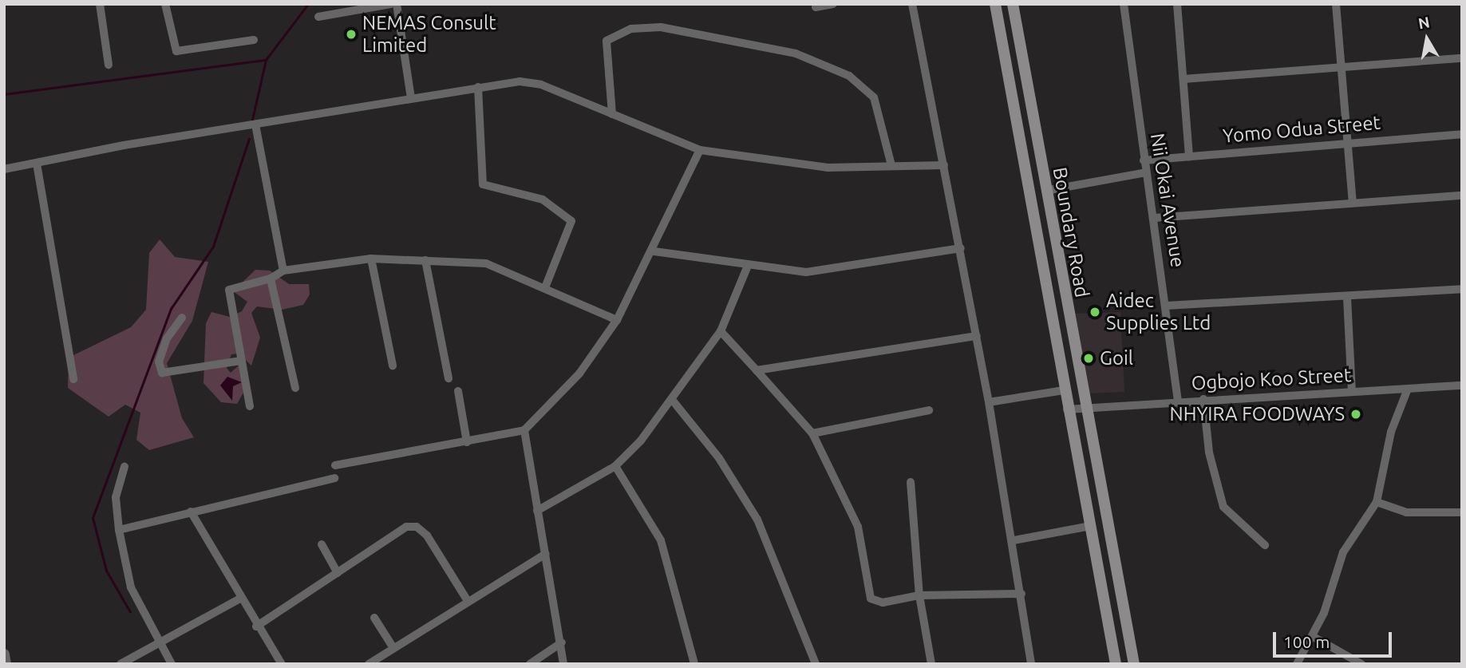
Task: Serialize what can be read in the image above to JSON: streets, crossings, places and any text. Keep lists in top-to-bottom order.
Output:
{
  "streets": {
    "main road": ["Boundary Road"],
    "street": ["Yomo Odua Street", "Nii Okai Avenue", "Ogbojo Koo Street"]
  },
  "crossings": [
    ["Yomo Odua Street", "Nii Okai Avenue"],
    ["Nii Okai Avenue", "Ogbojo Koo Street"],
    ["Boundary Road", "Ogbojo Koo Street"]
  ],
  "places": [
    "NEMAS Consult Limited",
    "Aidec Supplies Ltd",
    "Goil",
    "NHYIRA FOODWAYS"
  ],
  "scale_bar": "100 m",
  "north": "top"
}
